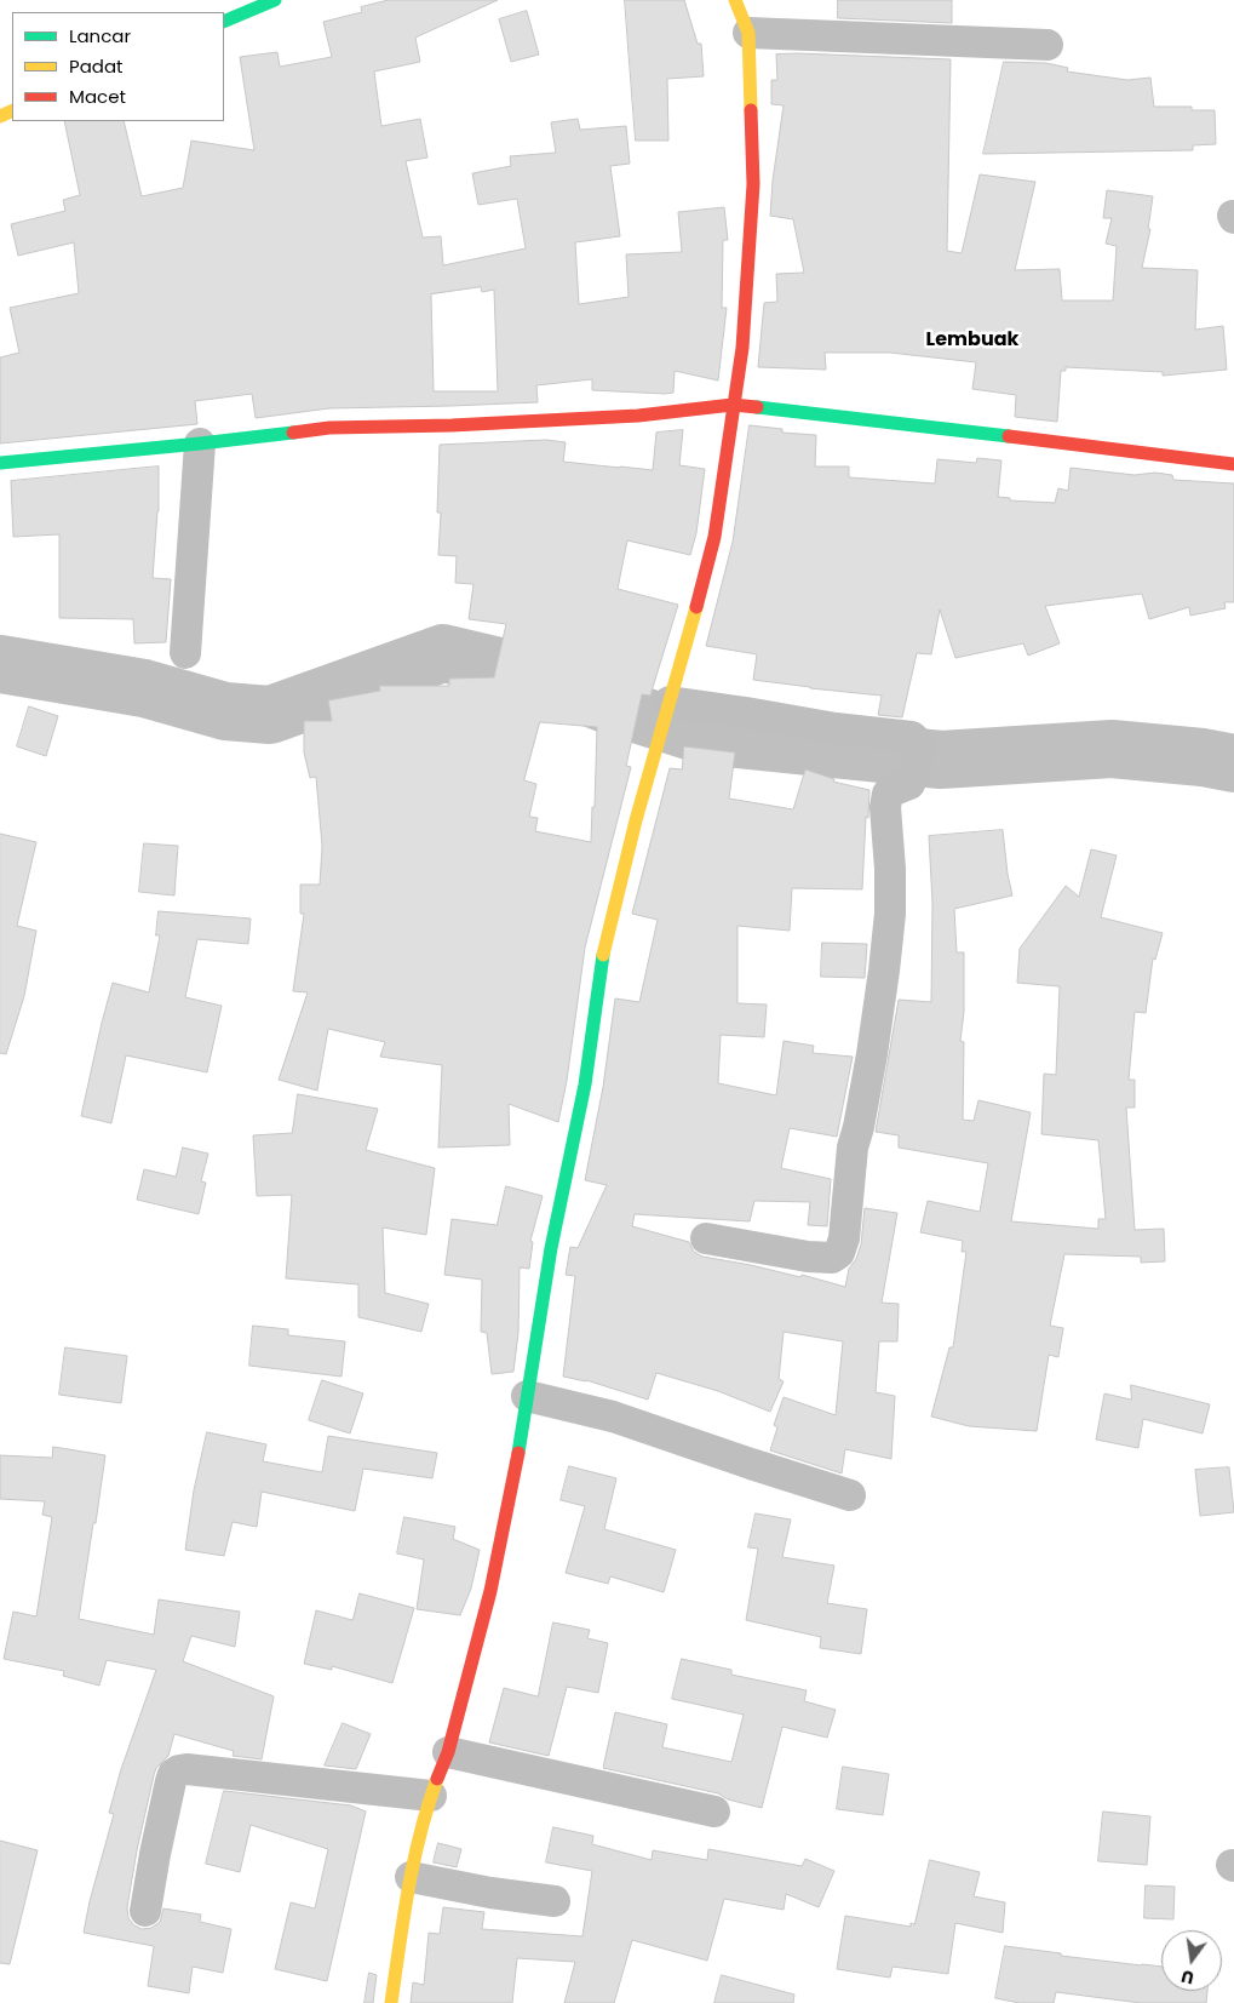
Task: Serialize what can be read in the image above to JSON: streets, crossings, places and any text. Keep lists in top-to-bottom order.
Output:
{
  "districts": ["Lembuak"],
  "legend": ["Lancar", "Padat", "Macet"],
  "north": "bottom"
}
